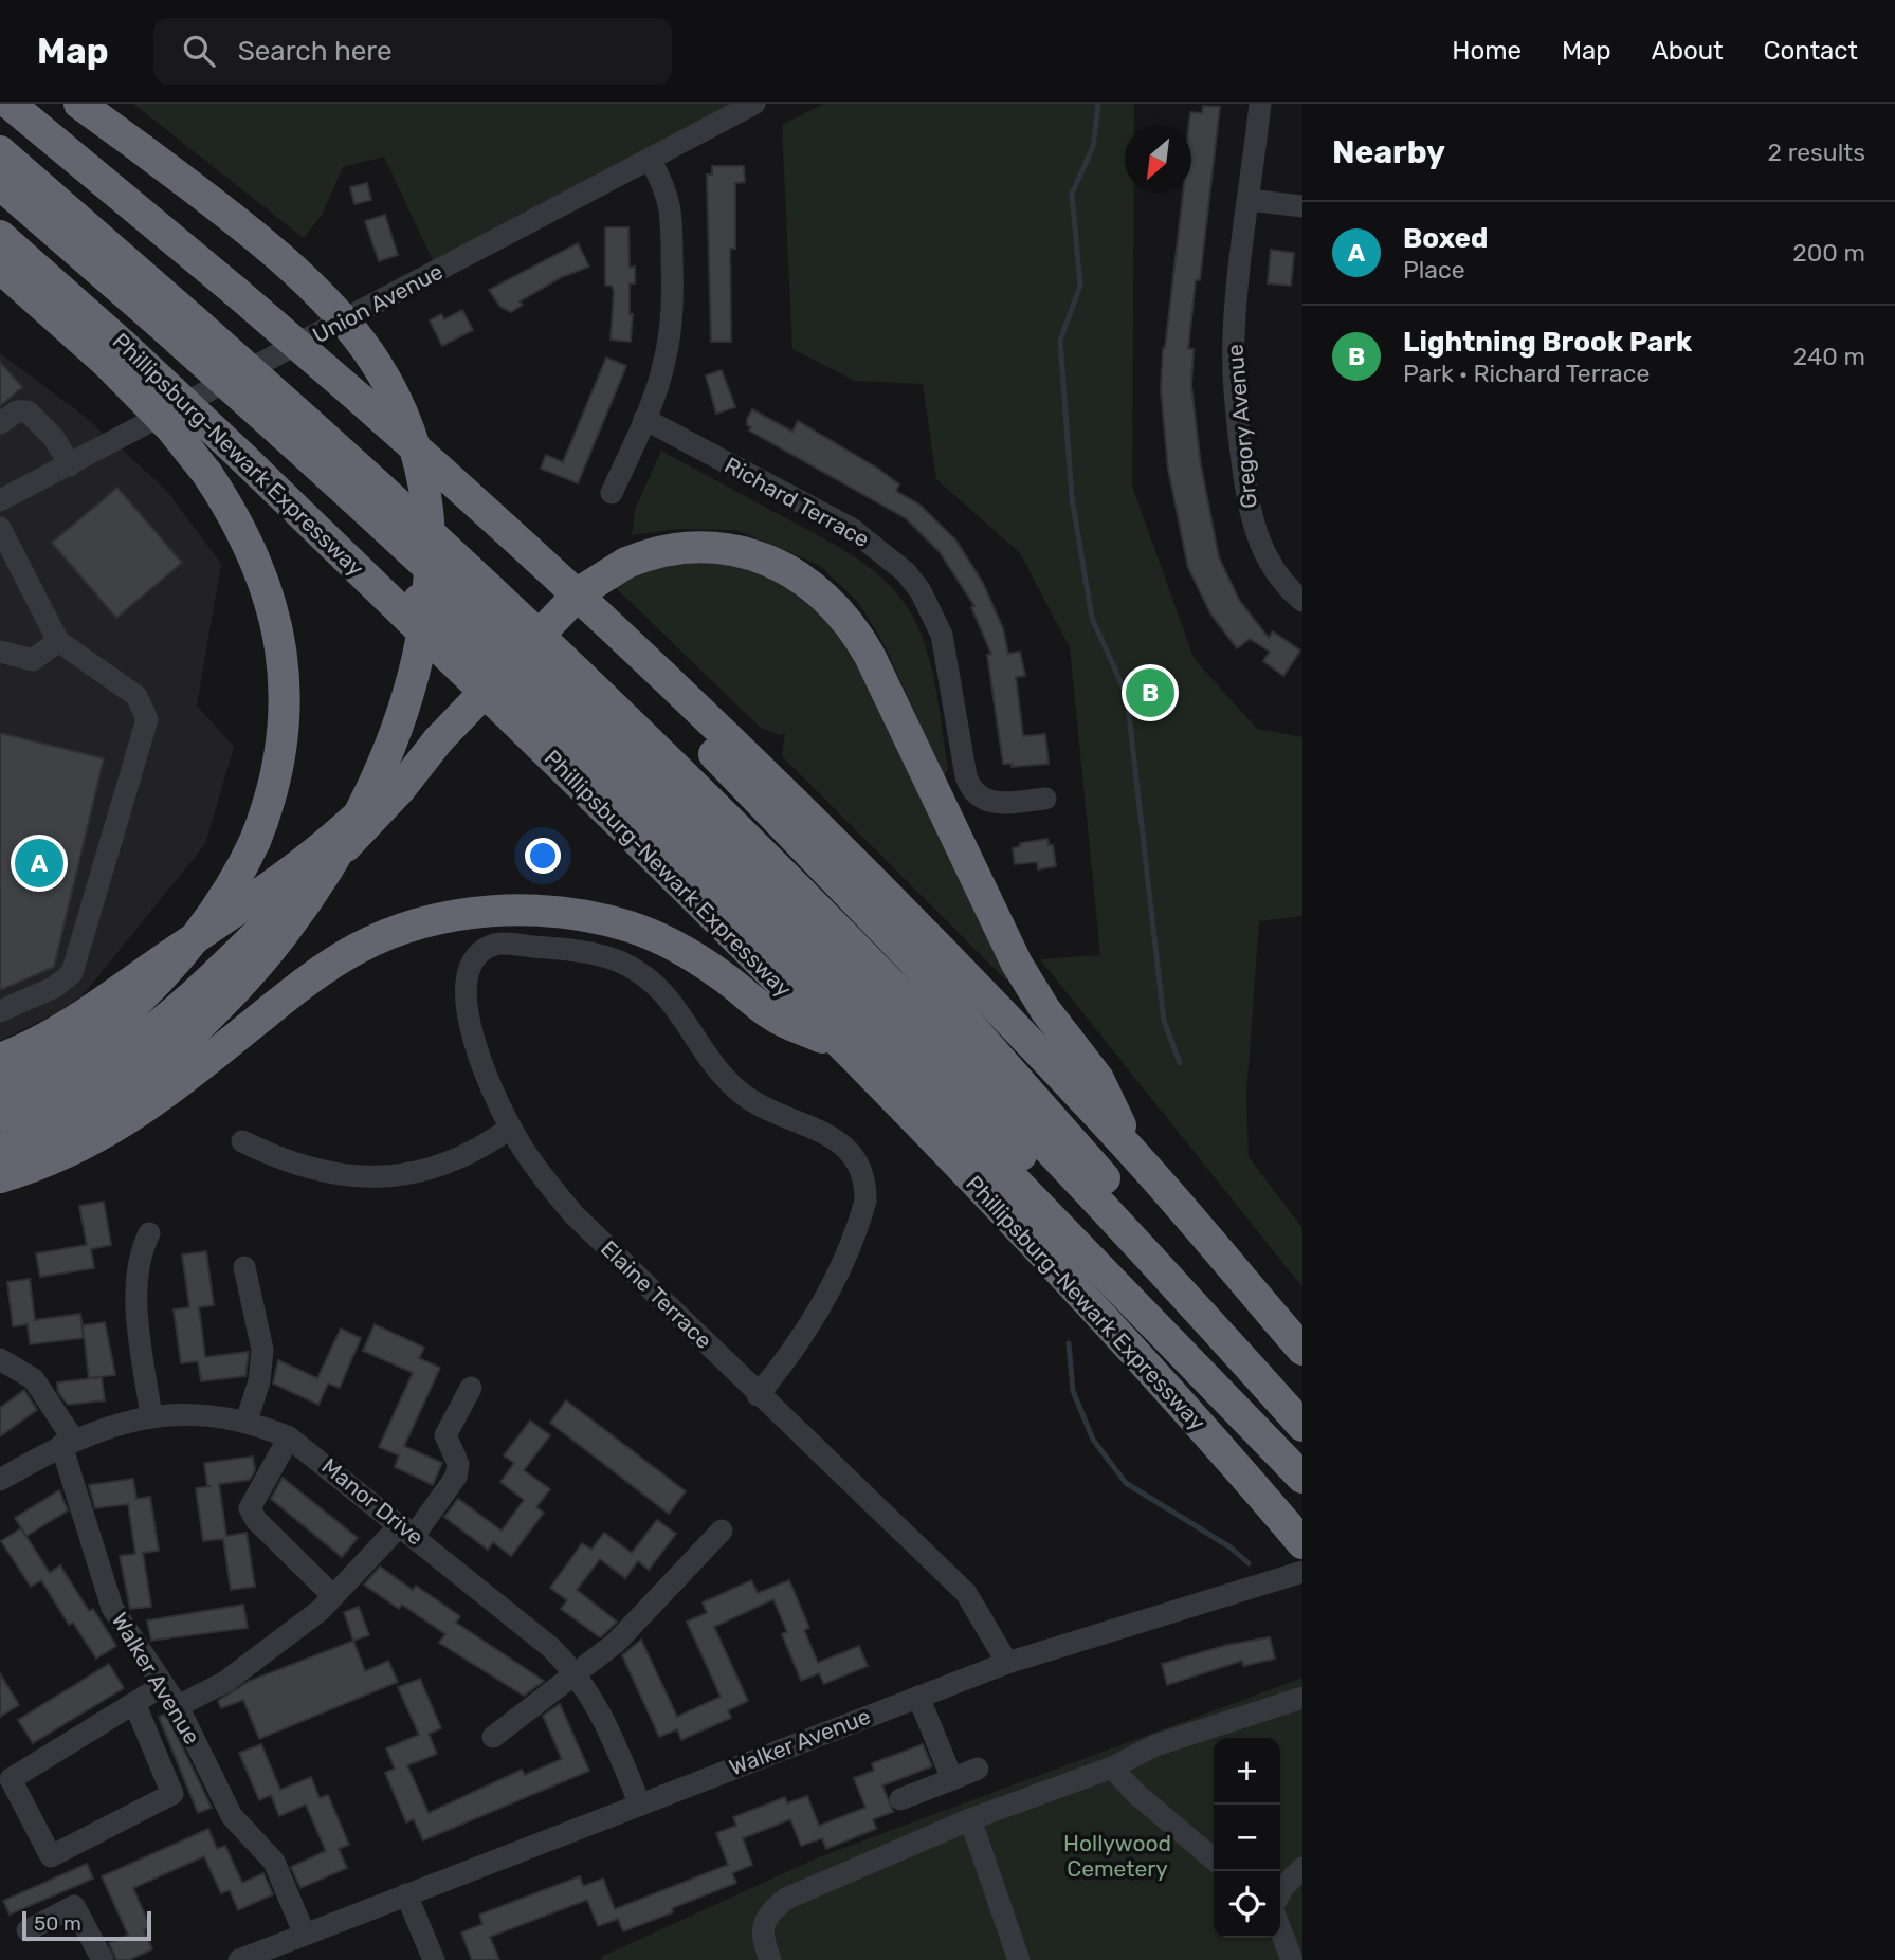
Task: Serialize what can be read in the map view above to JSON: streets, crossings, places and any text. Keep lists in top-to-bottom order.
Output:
{
  "streets": {
    "highway": ["Phillipsburg-Newark Expressway"],
    "street": [
      "Union Avenue",
      "Gregory Avenue",
      "Richard Terrace",
      "Elaine Terrace",
      "Manor Drive",
      "Walker Avenue"
    ]
  },
  "crossings": [
    ["Elaine Terrace", "Walker Avenue"],
    ["Manor Drive", "Walker Avenue"]
  ],
  "parks": ["Hollywood Cemetery"],
  "scale_bar": "50 m",
  "north": "bottom left",
  "page": {
    "header": "Map",
    "search": "Search here",
    "nav": [
      "Home",
      "Map",
      "About",
      "Contact"
    ],
    "heading": ["Nearby", "2 results"],
    "list": [
      {
        "mark": "A",
        "name": "Boxed",
        "note": "Place",
        "value": "200 m"
      },
      {
        "mark": "B",
        "name": "Lightning Brook Park",
        "note": "Park · Richard Terrace",
        "value": "240 m"
      }
    ],
    "pins": ["B", "A"],
    "map_buttons": ["+", "−"],
    "scale": "50 m"
  }
}
